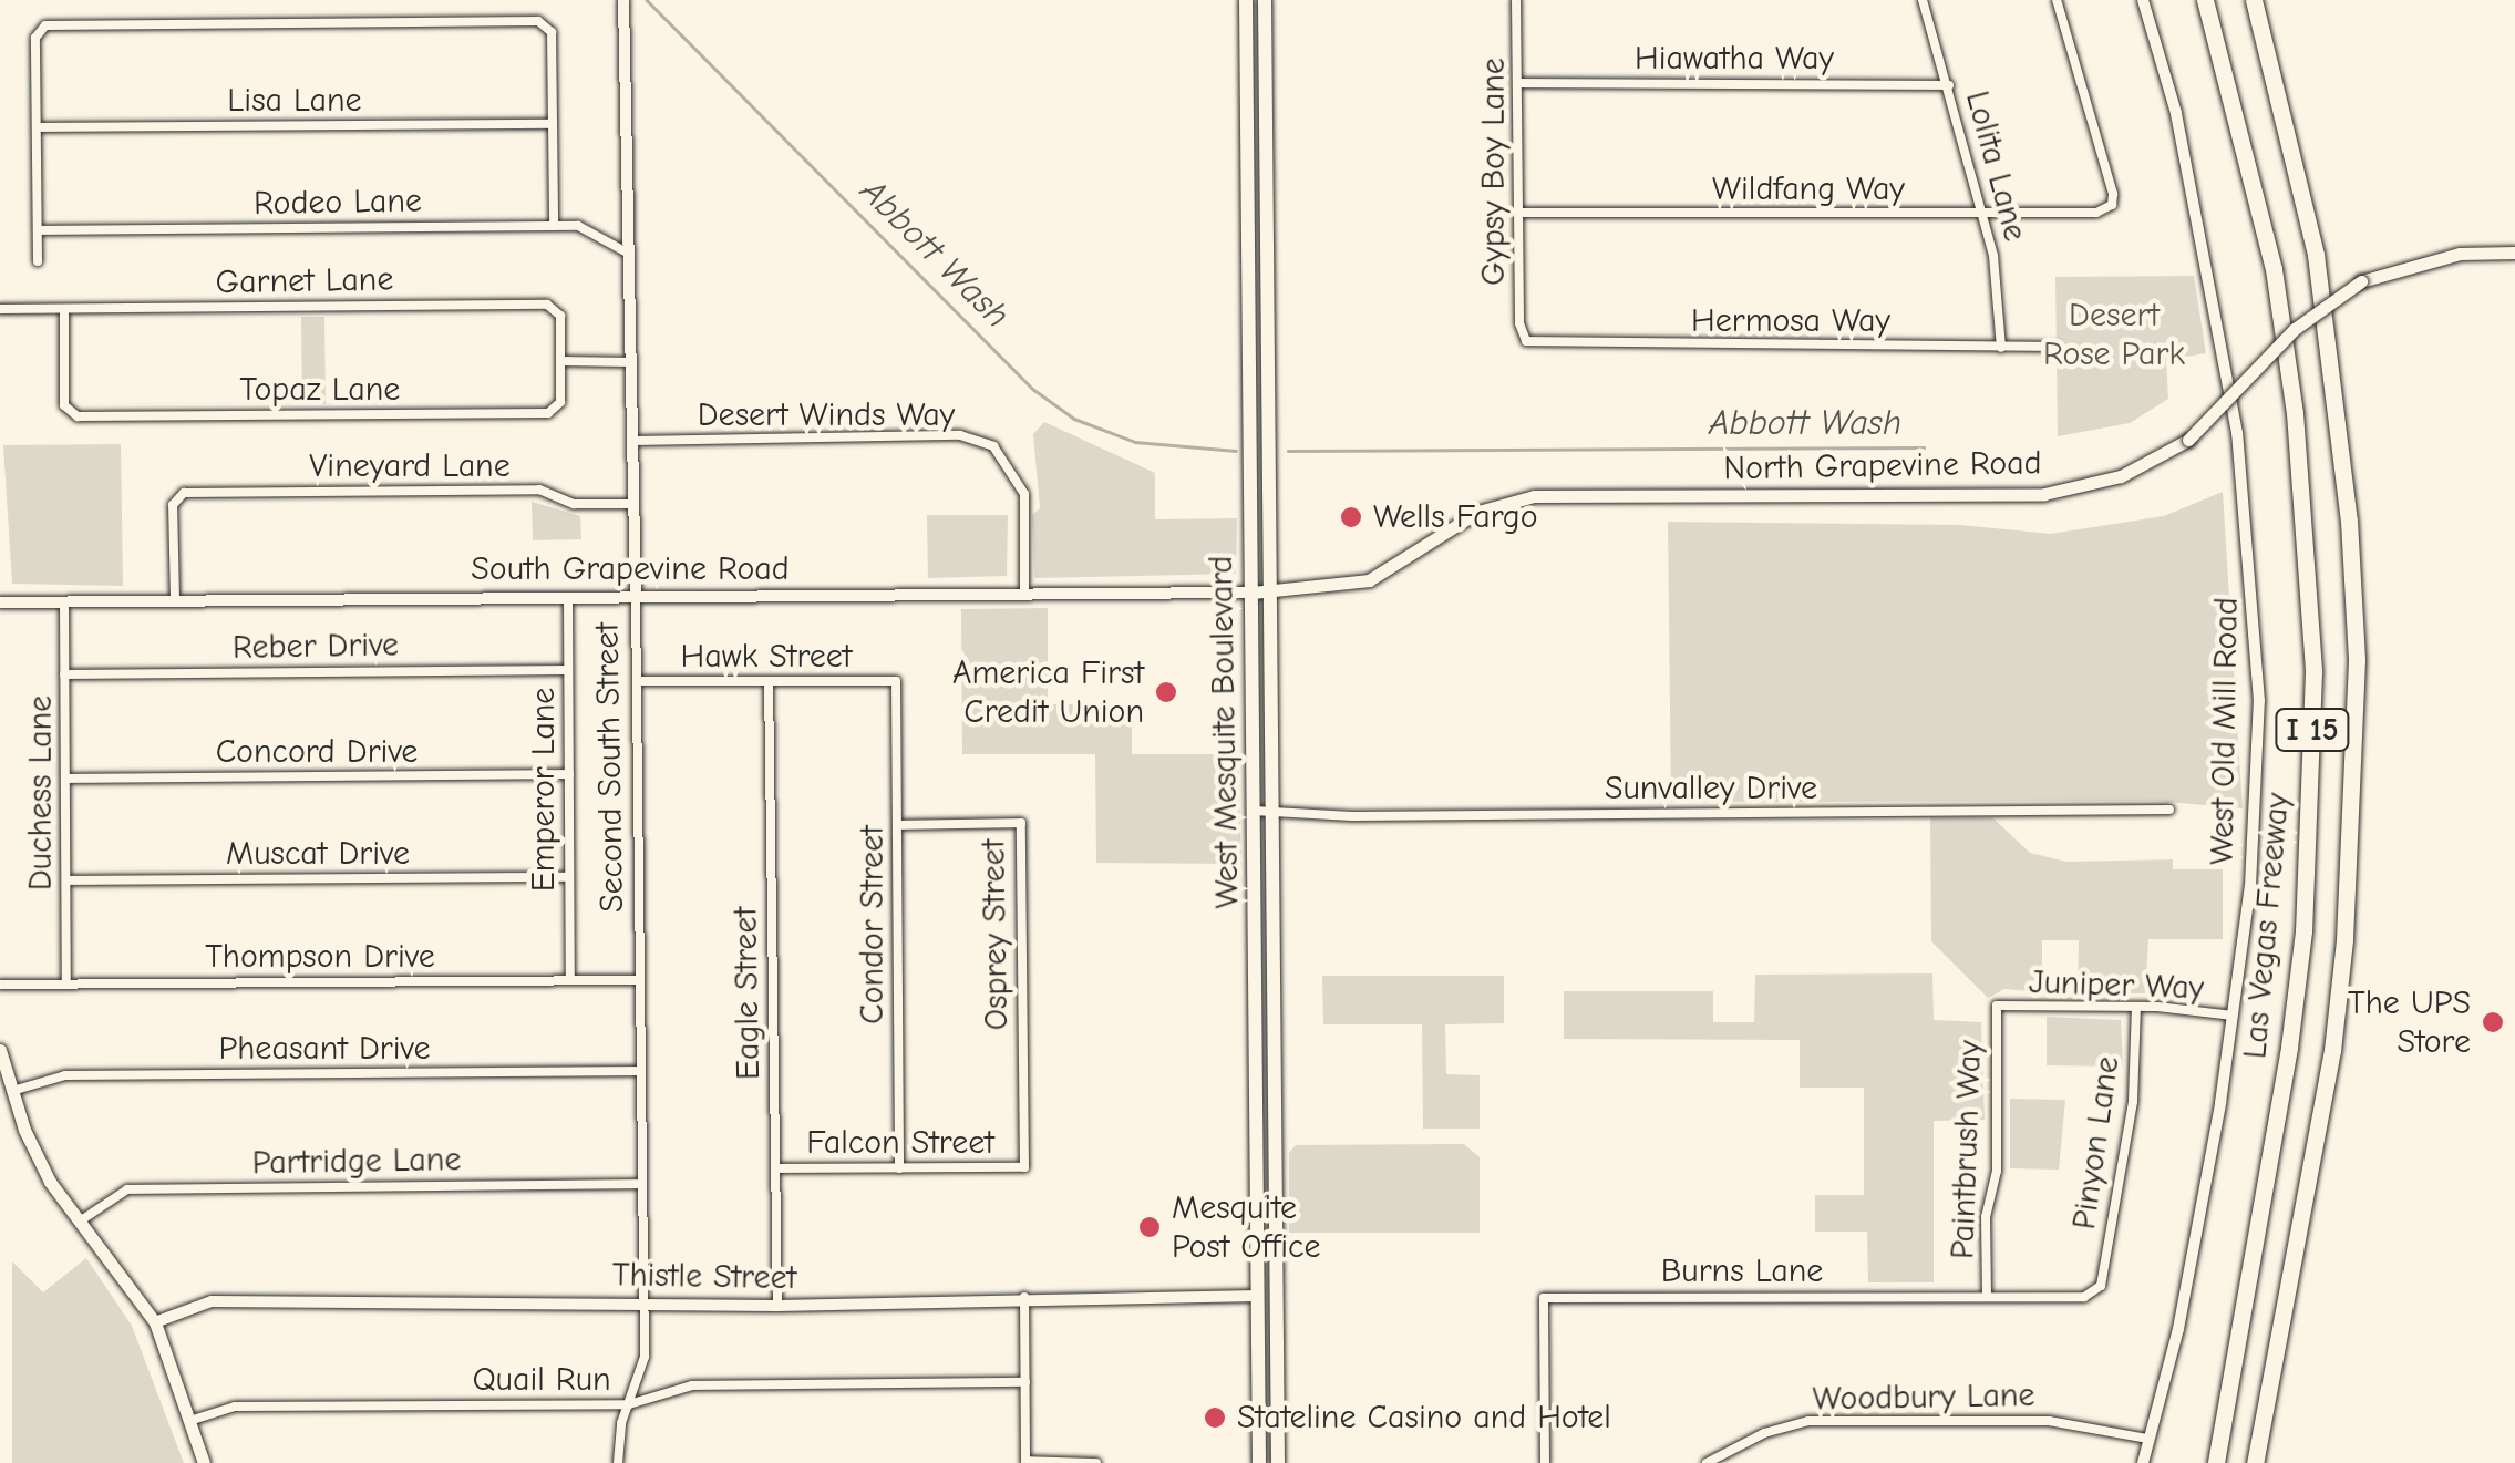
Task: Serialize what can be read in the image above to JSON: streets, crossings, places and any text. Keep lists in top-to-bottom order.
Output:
{
  "streets": {
    "highway": ["I 15", "Las Vegas Freeway"],
    "main road": ["North Grapevine Road", "West Mesquite Boulevard"],
    "street": [
      "Hiawatha Way",
      "Lisa Lane",
      "Lolita Lane",
      "Gypsy Boy Lane",
      "Wildfang Way",
      "Rodeo Lane",
      "Garnet Lane",
      "Hermosa Way",
      "Topaz Lane",
      "Desert Winds Way",
      "Vineyard Lane",
      "South Grapevine Road",
      "Reber Drive",
      "Hawk Street",
      "West Old Mill Road",
      "Concord Drive",
      "Second South Street",
      "Sunvalley Drive",
      "Emperor Lane",
      "Duchess Lane",
      "Muscat Drive",
      "Condor Street",
      "Osprey Street",
      "Thompson Drive",
      "Juniper Way",
      "Eagle Street",
      "Pheasant Drive",
      "Falcon Street",
      "Pinyon Lane",
      "Paintbrush Way",
      "Partridge Lane",
      "Burns Lane",
      "Thistle Street",
      "Quail Run",
      "Woodbury Lane"
    ]
  },
  "crossings": [
    ["Hiawatha Way", "Lolita Lane"],
    ["Hiawatha Way", "Gypsy Boy Lane"],
    ["Lolita Lane", "Wildfang Way"],
    ["Lolita Lane", "Hermosa Way"],
    ["Gypsy Boy Lane", "Wildfang Way"],
    ["Gypsy Boy Lane", "Hermosa Way"],
    ["Rodeo Lane", "Second South Street"],
    ["Garnet Lane", "Topaz Lane"],
    ["Desert Winds Way", "South Grapevine Road"],
    ["Desert Winds Way", "Second South Street"],
    ["Vineyard Lane", "South Grapevine Road"],
    ["Vineyard Lane", "Second South Street"],
    ["North Grapevine Road", "South Grapevine Road"],
    ["North Grapevine Road", "West Mesquite Boulevard"],
    ["South Grapevine Road", "West Mesquite Boulevard"],
    ["South Grapevine Road", "Second South Street"],
    ["South Grapevine Road", "Emperor Lane"],
    ["South Grapevine Road", "Duchess Lane"],
    ["Reber Drive", "Emperor Lane"],
    ["Reber Drive", "Duchess Lane"],
    ["Hawk Street", "Second South Street"],
    ["Hawk Street", "Condor Street"],
    ["Hawk Street", "Eagle Street"],
    ["West Old Mill Road", "Juniper Way"],
    ["West Old Mill Road", "Woodbury Lane"],
    ["West Mesquite Boulevard", "Sunvalley Drive"],
    ["West Mesquite Boulevard", "Thistle Street"],
    ["Concord Drive", "Emperor Lane"],
    ["Concord Drive", "Duchess Lane"],
    ["Second South Street", "Thompson Drive"],
    ["Second South Street", "Pheasant Drive"],
    ["Second South Street", "Partridge Lane"],
    ["Second South Street", "Thistle Street"],
    ["Second South Street", "Quail Run"],
    ["Emperor Lane", "Muscat Drive"],
    ["Emperor Lane", "Thompson Drive"],
    ["Duchess Lane", "Muscat Drive"],
    ["Duchess Lane", "Thompson Drive"],
    ["Condor Street", "Osprey Street"],
    ["Condor Street", "Falcon Street"],
    ["Osprey Street", "Falcon Street"],
    ["Juniper Way", "Pinyon Lane"],
    ["Juniper Way", "Paintbrush Way"],
    ["Eagle Street", "Falcon Street"],
    ["Eagle Street", "Thistle Street"],
    ["Pinyon Lane", "Burns Lane"],
    ["Paintbrush Way", "Burns Lane"]
  ],
  "water": ["Abbott Wash"],
  "parks": ["Desert Rose Park"],
  "places": [
    "Wells Fargo",
    "America First Credit Union",
    "The UPS Store",
    "Mesquite Post Office",
    "Stateline Casino and Hotel"
  ]
}
